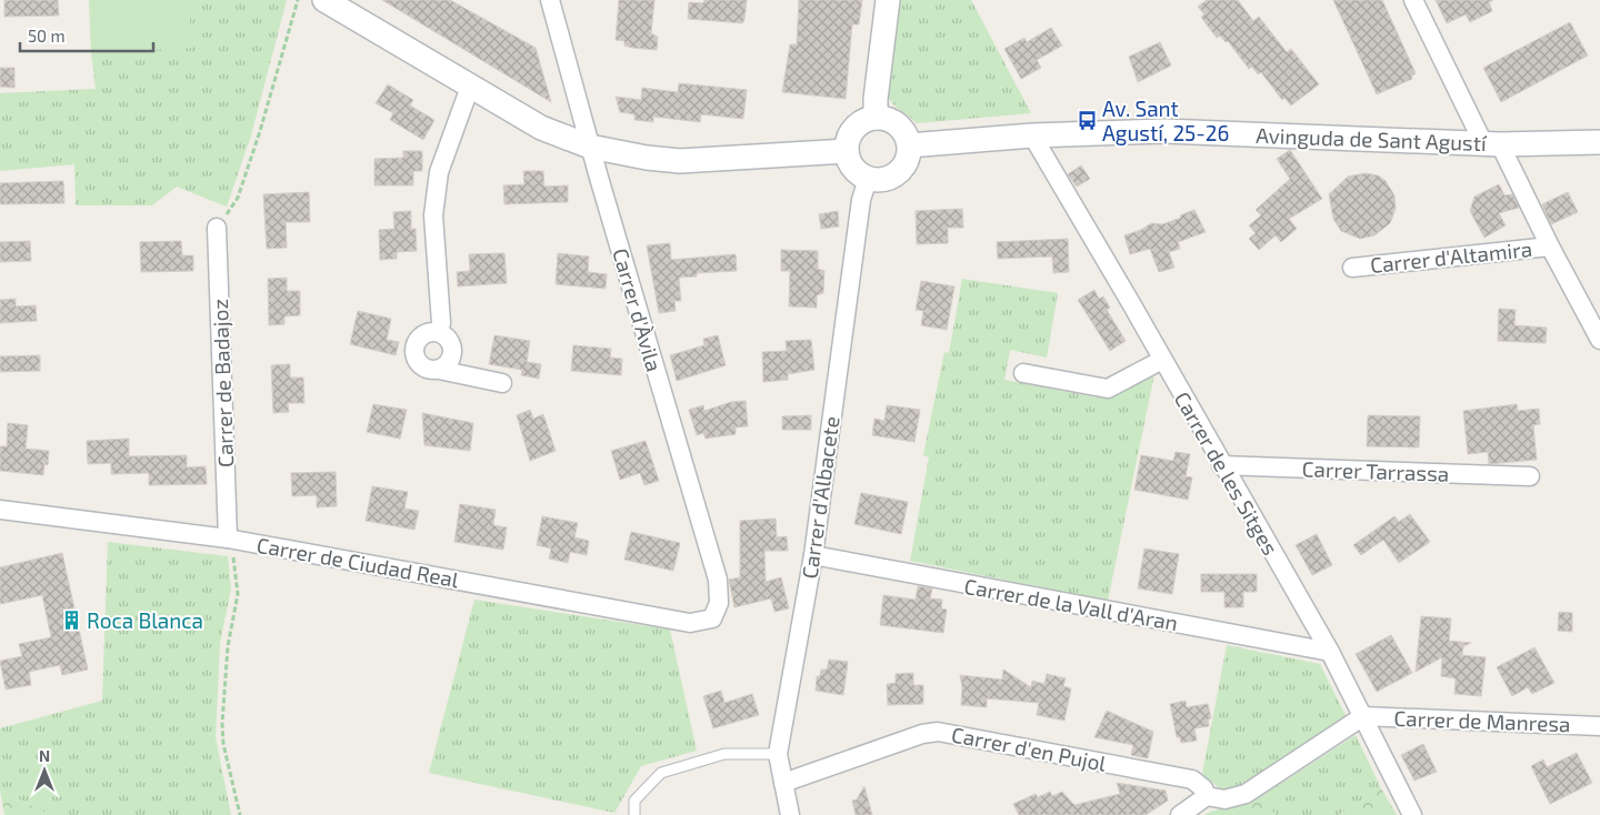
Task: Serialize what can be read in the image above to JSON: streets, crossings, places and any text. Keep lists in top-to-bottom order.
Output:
{
  "streets": {
    "street": [
      "Avinguda de Sant Agustí",
      "Carrer d'Altamira",
      "Carrer d'Àvila",
      "Carrer de Badajoz",
      "Carrer Tarrassa",
      "Carrer de les Sitges",
      "Carrer d'Albacete",
      "Carrer de Ciudad Real",
      "Carrer de la Vall d'Aran",
      "Carrer de Manresa",
      "Carrer d'en Pujol"
    ]
  },
  "crossings": [
    ["Avinguda de Sant Agustí", "Carrer de les Sitges"],
    ["Avinguda de Sant Agustí", "Carrer d'Albacete"],
    ["Carrer d'Àvila", "Carrer de Ciudad Real"],
    ["Carrer de Badajoz", "Carrer de Ciudad Real"],
    ["Carrer Tarrassa", "Carrer de les Sitges"],
    ["Carrer de les Sitges", "Carrer de la Vall d'Aran"],
    ["Carrer de les Sitges", "Carrer de Manresa"],
    ["Carrer d'Albacete", "Carrer de la Vall d'Aran"],
    ["Carrer d'Albacete", "Carrer d'en Pujol"]
  ],
  "places": {
    "bus stop": ["Av. Sant Agustí, 25-26"],
    "building": ["Roca Blanca"]
  },
  "scale_bar": "50 m",
  "north": "top"
}
